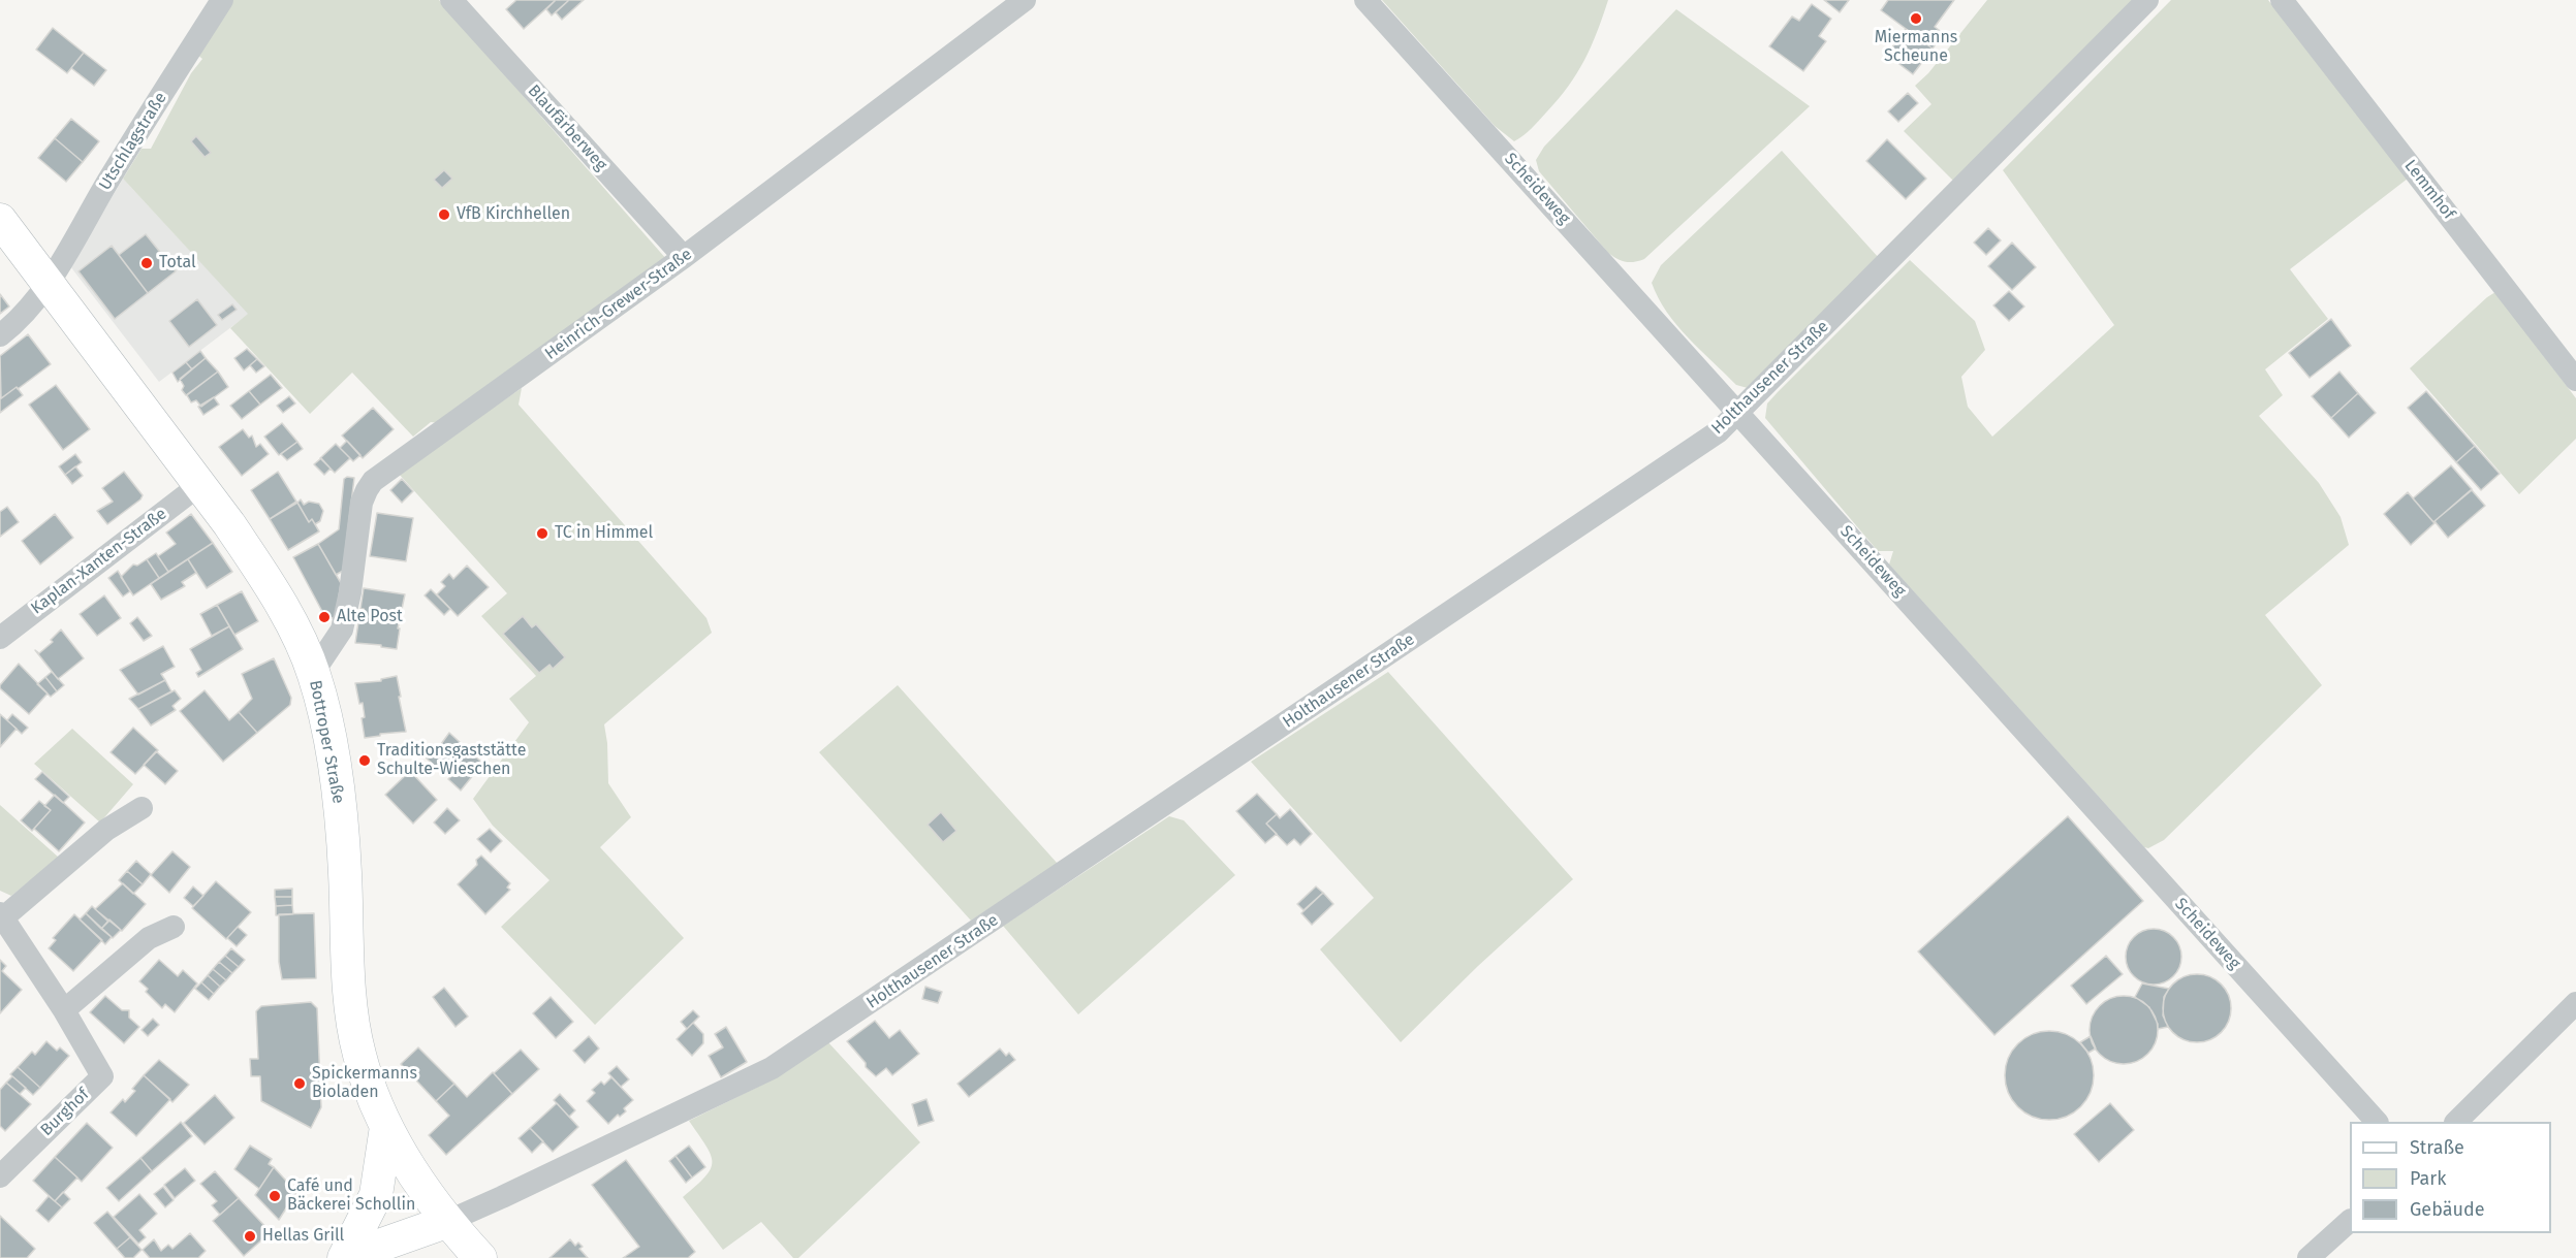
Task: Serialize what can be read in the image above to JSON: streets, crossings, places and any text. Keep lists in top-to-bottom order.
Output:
{
  "streets": {
    "main road": ["Bottroper Straße"],
    "street": [
      "Blaufärberweg",
      "Utschlagstraße",
      "Scheideweg",
      "Lemmhof",
      "Heinrich-Grewer-Straße",
      "Holthausener Straße",
      "Kaplan-Xanten-Straße",
      "Burghof"
    ]
  },
  "crossings": [
    ["Blaufärberweg", "Heinrich-Grewer-Straße"],
    ["Utschlagstraße", "Bottroper Straße"],
    ["Scheideweg", "Holthausener Straße"],
    ["Heinrich-Grewer-Straße", "Bottroper Straße"],
    ["Holthausener Straße", "Bottroper Straße"],
    ["Kaplan-Xanten-Straße", "Bottroper Straße"]
  ],
  "places": [
    "Miermanns Scheune",
    "VfB Kirchhellen",
    "Total",
    "TC in Himmel",
    "Alte Post",
    "Traditionsgaststätte Schulte-Wieschen",
    "Spickermanns Bioladen",
    "Café und Bäckerei Schollin",
    "Hellas Grill"
  ],
  "legend": ["Straße", "Park", "Gebäude"]
}
